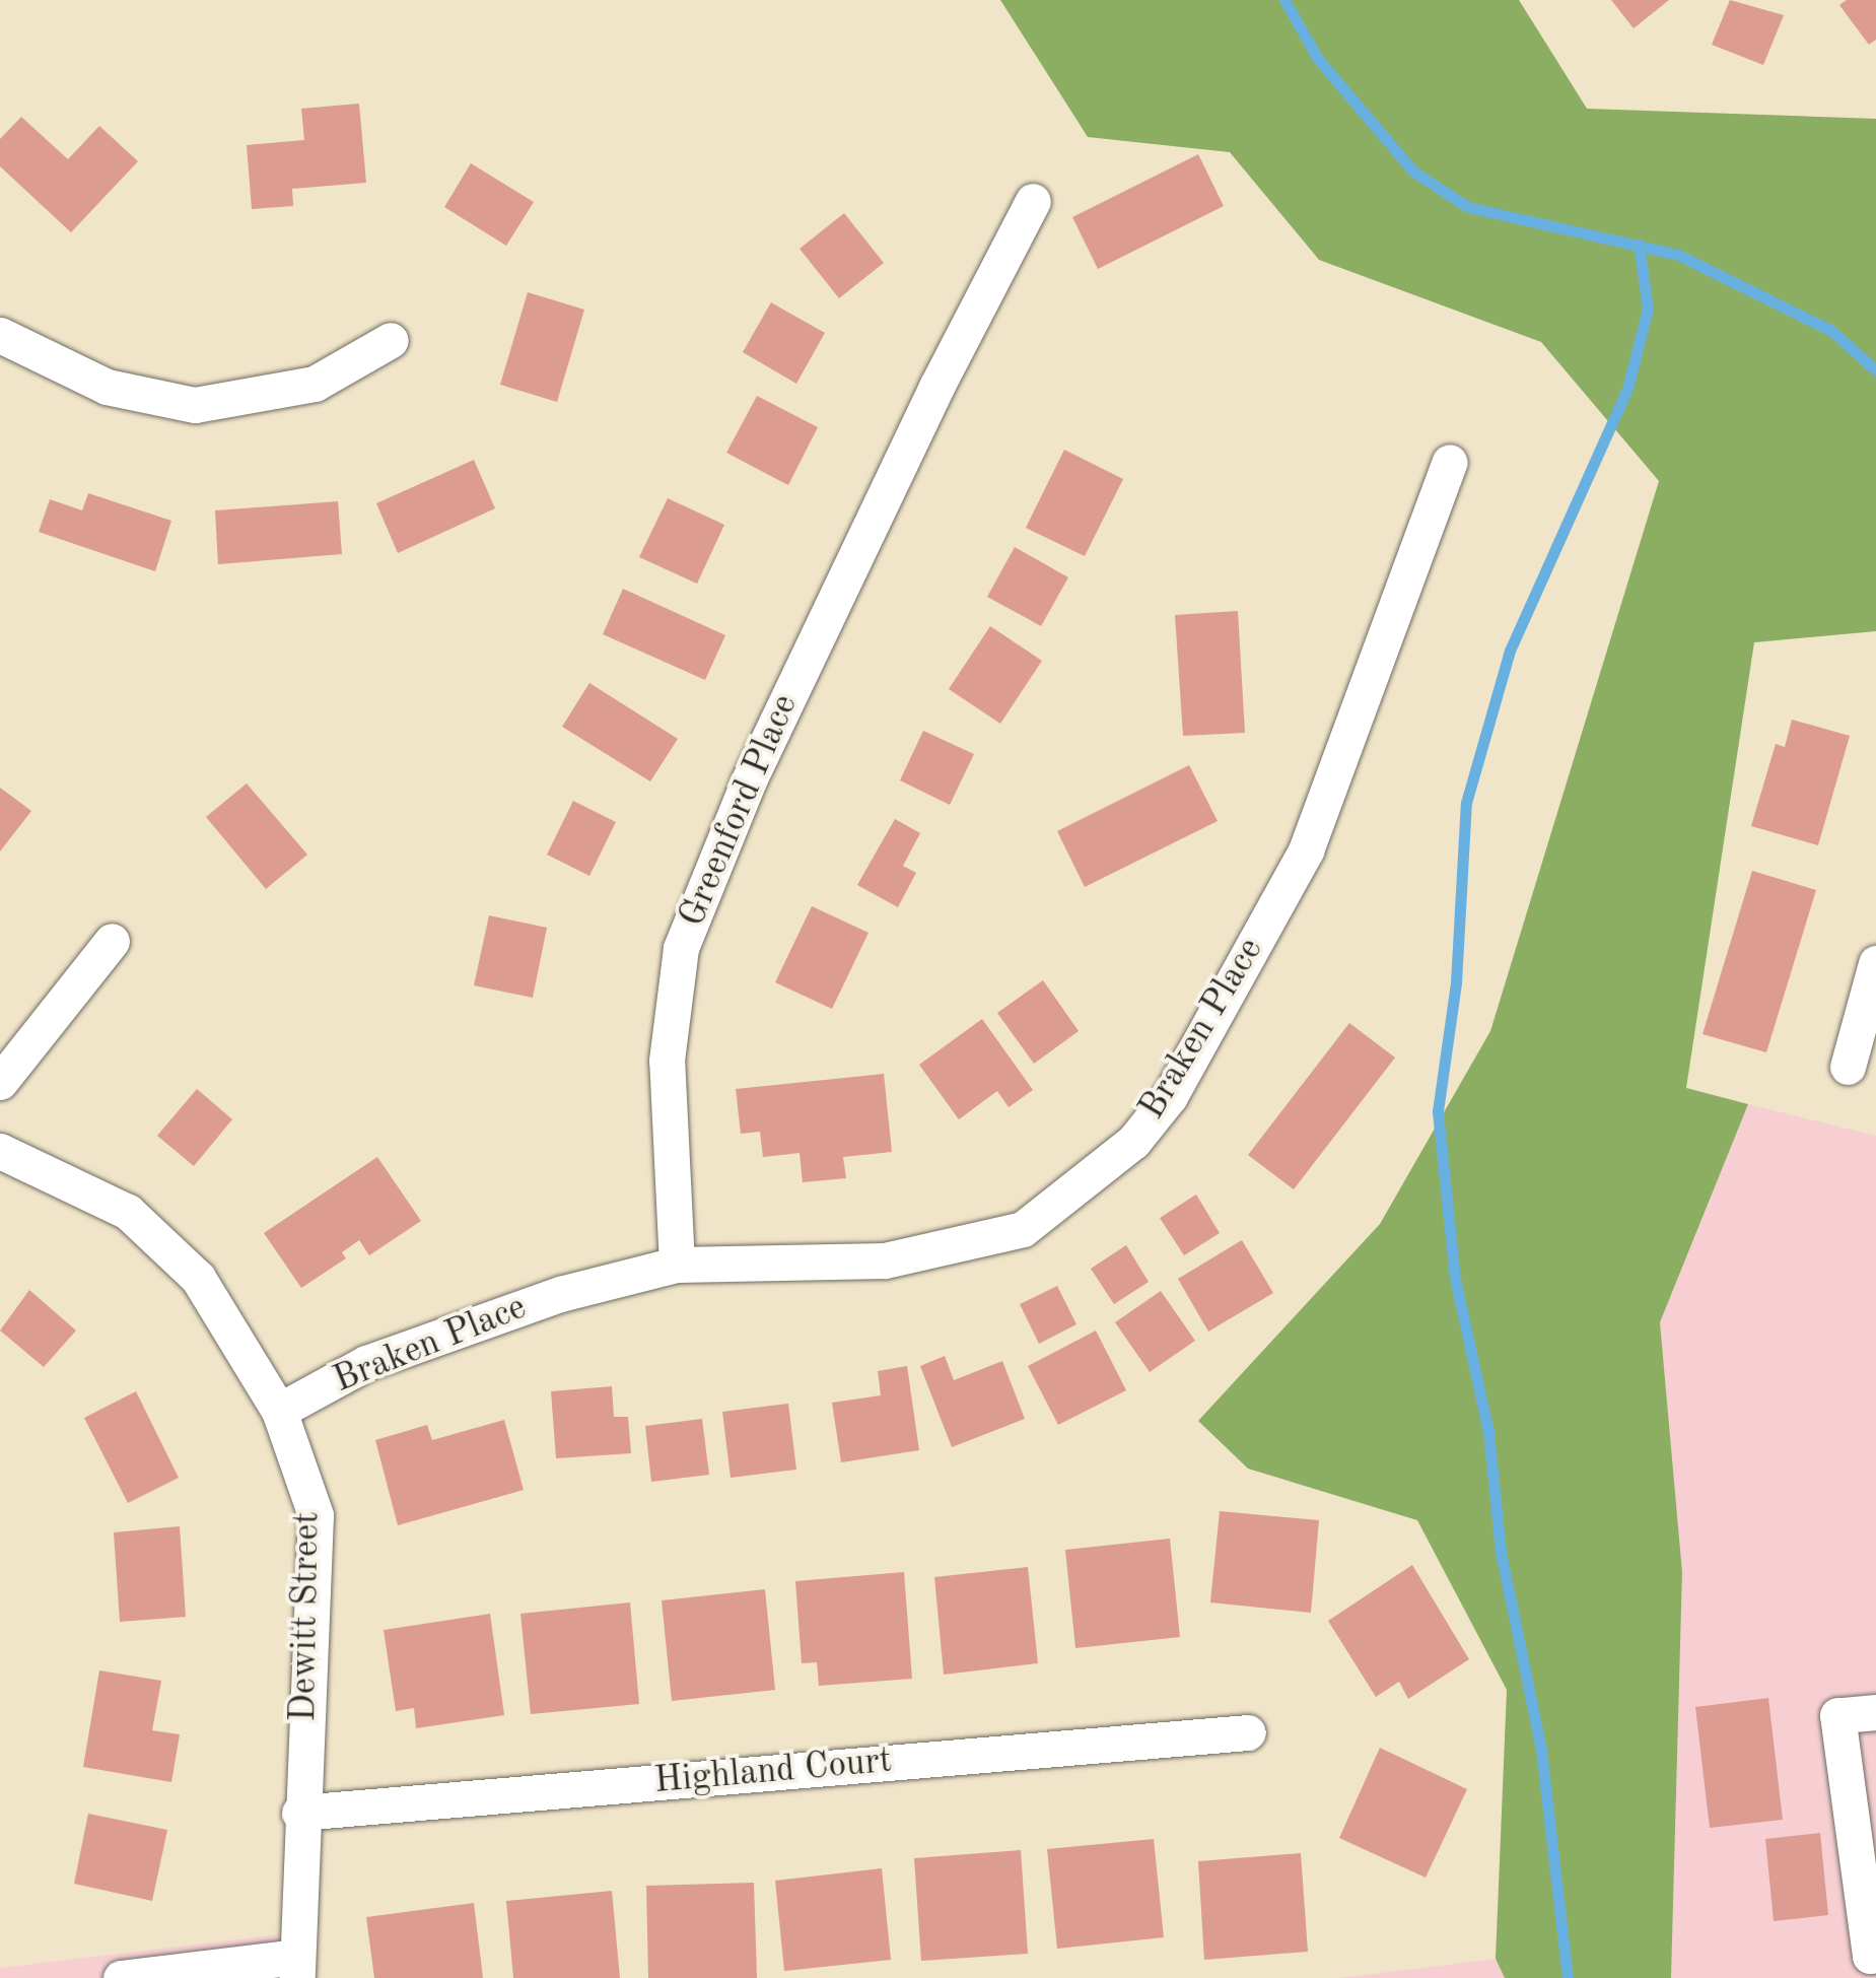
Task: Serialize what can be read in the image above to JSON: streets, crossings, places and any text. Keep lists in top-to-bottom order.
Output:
{
  "streets": {
    "street": [
      "Greenford Place",
      "Braken Place",
      "Dewitt Street",
      "Highland Court"
    ]
  },
  "crossings": [
    ["Greenford Place", "Braken Place"],
    ["Braken Place", "Dewitt Street"],
    ["Dewitt Street", "Highland Court"]
  ]
}
